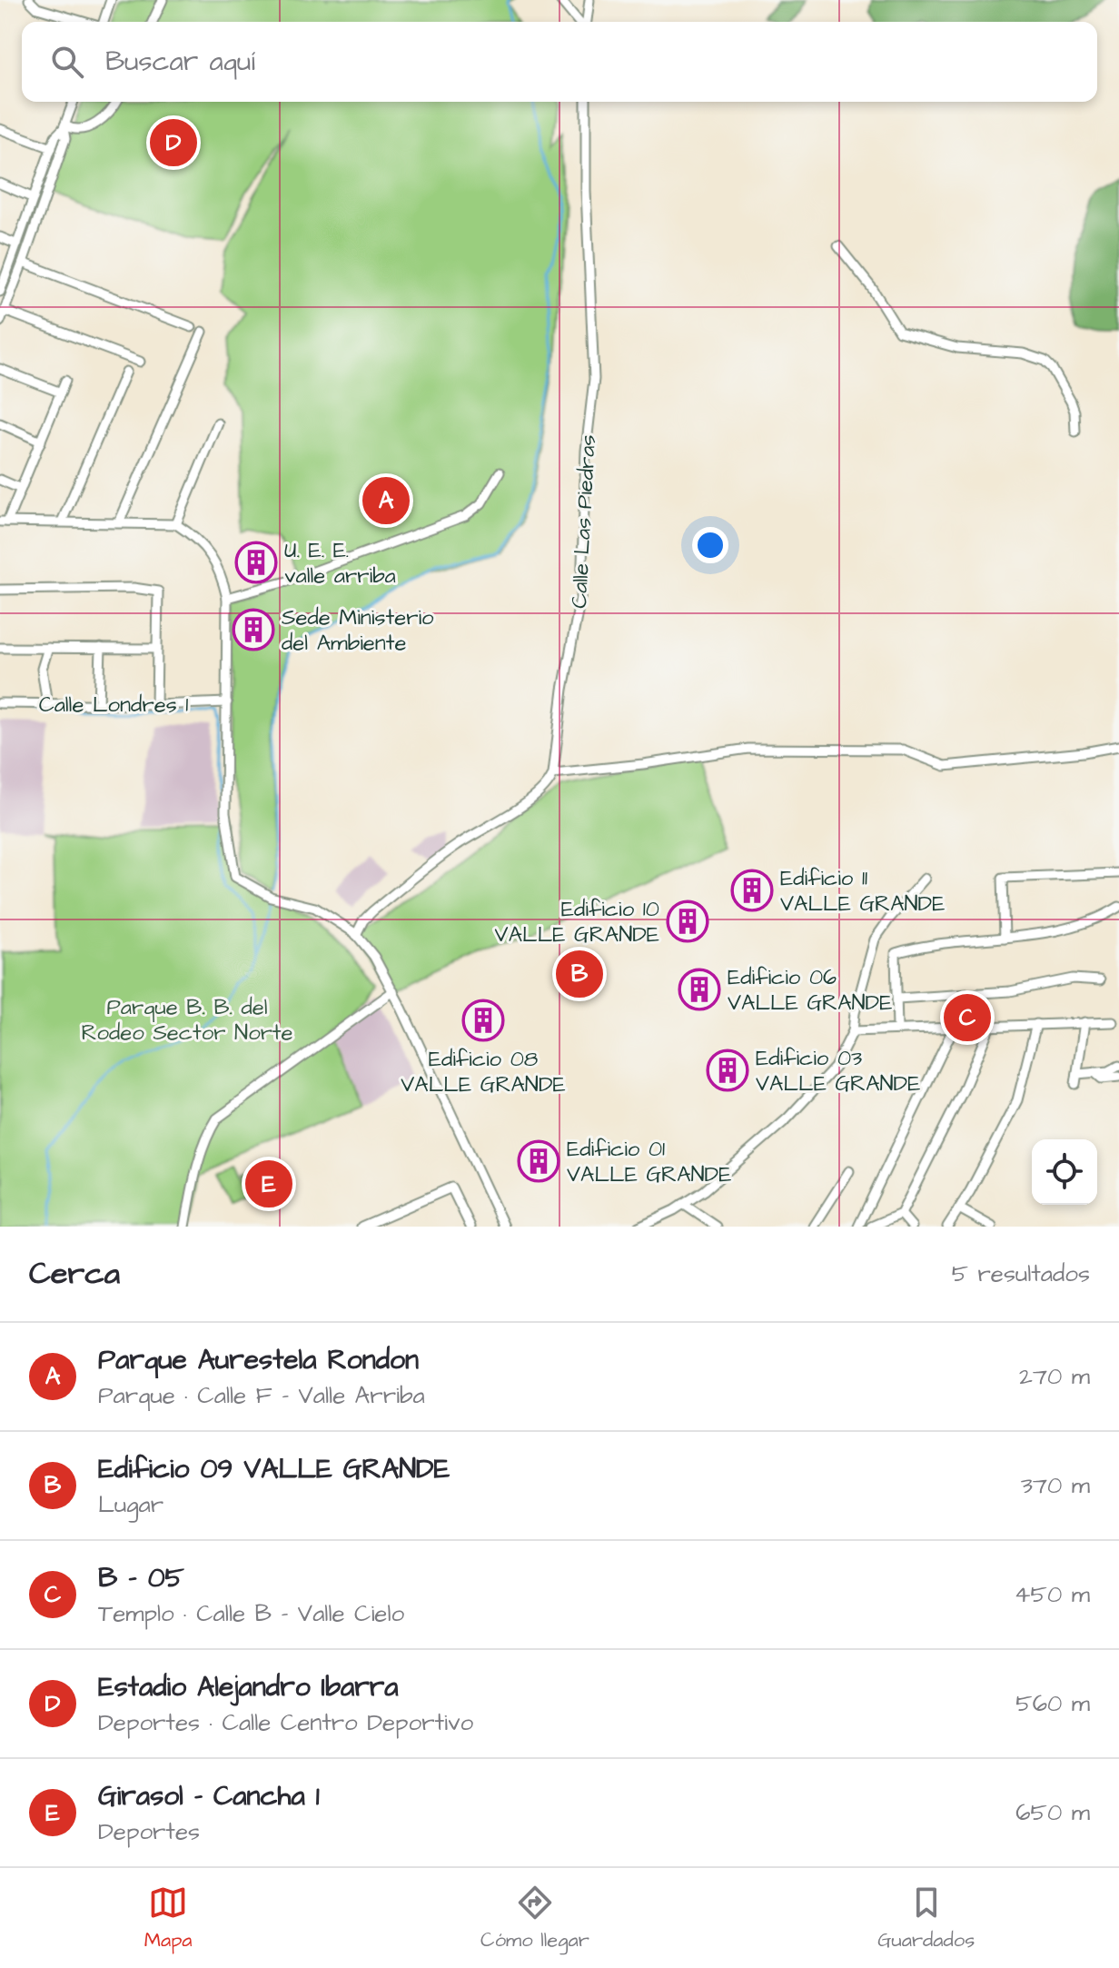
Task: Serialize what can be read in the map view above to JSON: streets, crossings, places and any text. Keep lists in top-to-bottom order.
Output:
{
  "streets": {
    "street": ["Calle Las Piedras", "Calle Londres 1"]
  },
  "parks": ["Parque B. B. del Rodeo Sector Norte"],
  "places": {
    "building": [
      "U. E. E. valle arriba",
      "Sede Ministerio del Ambiente",
      "Edificio 11 VALLE GRANDE",
      "Edificio 10 VALLE GRANDE",
      "Edificio 06 VALLE GRANDE",
      "Edificio 08 VALLE GRANDE",
      "Edificio 03 VALLE GRANDE",
      "Edificio 01 VALLE GRANDE"
    ]
  },
  "page": {
    "search": "Buscar aquí",
    "pins": [
      "D",
      "A",
      "B",
      "C",
      "E"
    ],
    "heading": ["Cerca", "5 resultados"],
    "list": [
      {
        "mark": "A",
        "name": "Parque Aurestela Rondon",
        "note": "Parque · Calle F - Valle Arriba",
        "value": "270 m"
      },
      {
        "mark": "B",
        "name": "Edificio 09 VALLE GRANDE",
        "note": "Lugar",
        "value": "370 m"
      },
      {
        "mark": "C",
        "name": "B - 05",
        "note": "Templo · Calle B - Valle Cielo",
        "value": "450 m"
      },
      {
        "mark": "D",
        "name": "Estadio Alejandro Ibarra",
        "note": "Deportes · Calle Centro Deportivo",
        "value": "560 m"
      },
      {
        "mark": "E",
        "name": "Girasol - Cancha 1",
        "note": "Deportes",
        "value": "650 m"
      }
    ],
    "nav": ["Mapa", "Cómo llegar", "Guardados"]
  }
}
